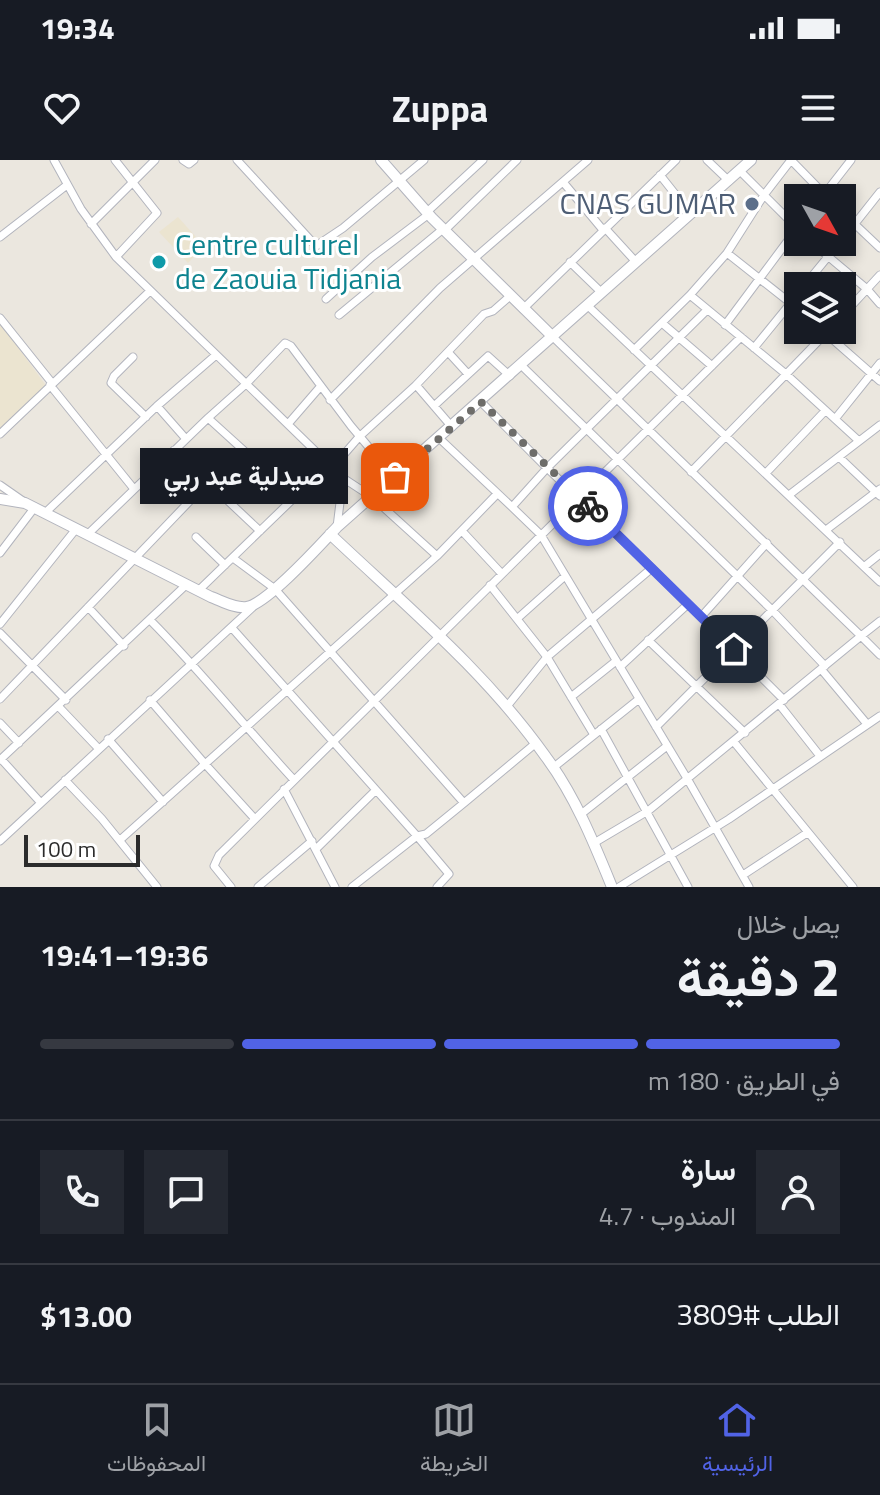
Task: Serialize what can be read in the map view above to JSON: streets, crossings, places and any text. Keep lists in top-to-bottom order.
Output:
{
  "places": ["CNAS GUMAR", "Centre culturel de Zaouia Tidjania", "صيدلية عبد ربي"],
  "scale_bar": "100 m",
  "north": "bottom right",
  "page": {
    "status": "19:34",
    "header": "Zuppa",
    "bubble": "صيدلية عبد ربي",
    "scale": "100 m",
    "heading": ["2 دقيقة", "يصل خلال", "19:36–19:41"],
    "panel": [
      "سارة",
      "المندوب · 4.7",
      "الطلب #3809",
      "$13.00"
    ],
    "bar": "في الطريق · 180 m",
    "tabs": ["الرئيسية", "الخريطة", "المحفوظات"]
  }
}
